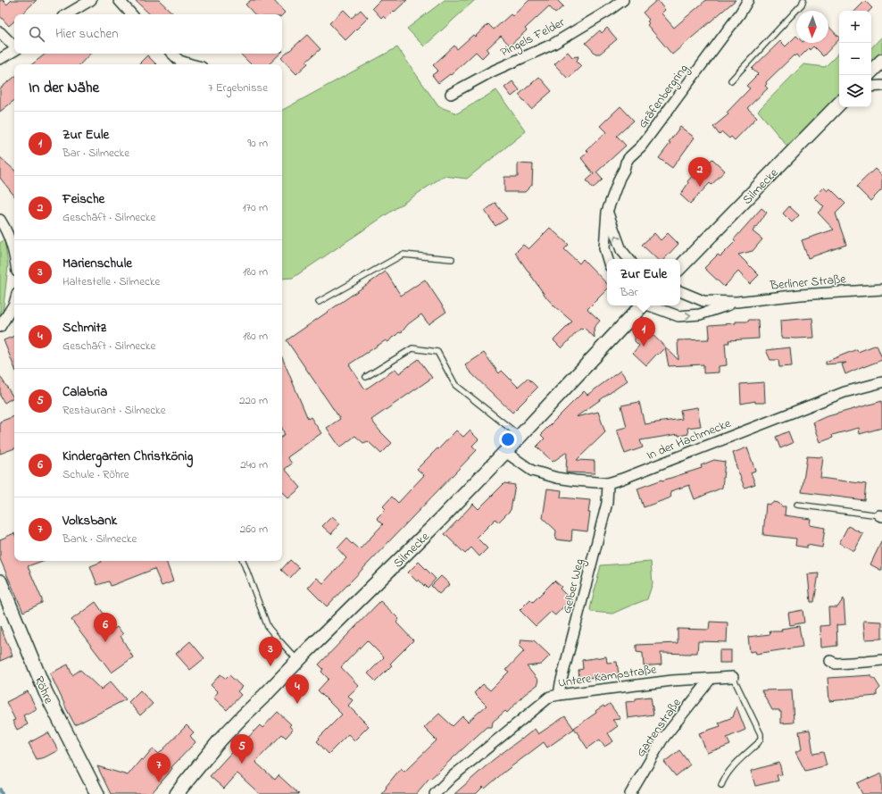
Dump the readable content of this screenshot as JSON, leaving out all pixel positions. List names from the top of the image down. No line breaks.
{"streets":{"main road":["Silmecke","Röhre"],"street":["Pingels Felder","Gräfenbergring","Berliner Straße","In der Hachmecke","Gelber Weg","Untere Kampstraße","Gartenstraße"]},"crossings":[["Silmecke","In der Hachmecke"],["In der Hachmecke","Gelber Weg"],["Gelber Weg","Untere Kampstraße"],["Untere Kampstraße","Gartenstraße"]],"north":"bottom","page":{"map_buttons":["+","−"],"search":"Hier suchen","heading":["In der Nähe","7 Ergebnisse"],"list":[{"mark":"1","name":"Zur Eule","note":"Bar · Silmecke","value":"90 m"},{"mark":"2","name":"Feische","note":"Geschäft · Silmecke","value":"170 m"},{"mark":"3","name":"Marienschule","note":"Haltestelle · Silmecke","value":"180 m"},{"mark":"4","name":"Schmitz","note":"Geschäft · Silmecke","value":"180 m"},{"mark":"5","name":"Calabria","note":"Restaurant · Silmecke","value":"220 m"},{"mark":"6","name":"Kindergarten Christkönig","note":"Schule · Röhre","value":"240 m"},{"mark":"7","name":"Volksbank","note":"Bank · Silmecke","value":"260 m"}],"pins":["2","1","6","3","4","5","7"],"popup":["Zur Eule","Bar"]}}
